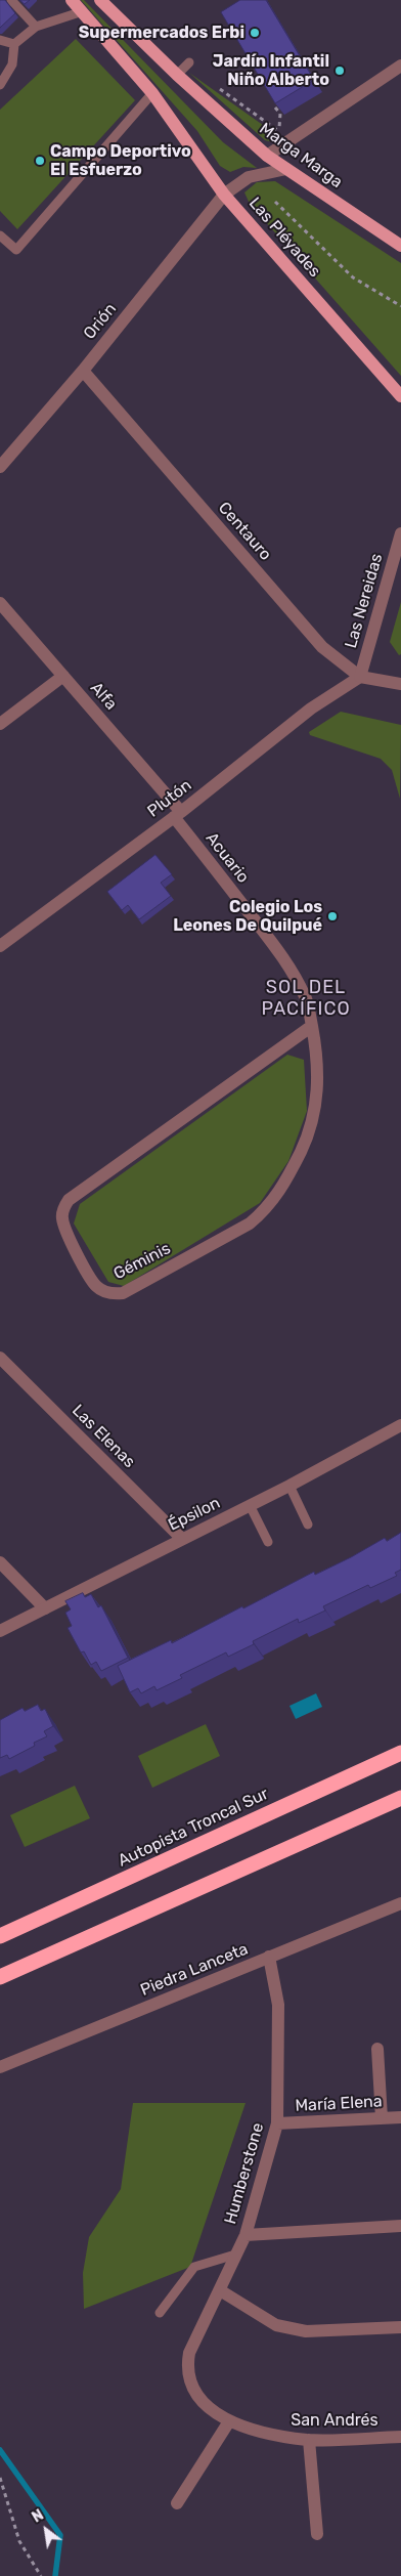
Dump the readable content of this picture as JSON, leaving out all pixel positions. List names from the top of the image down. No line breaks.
{"streets":{"highway":["Autopista Troncal Sur"],"main road":["Marga Marga","Las Pléyades"],"street":["Orión","Centauro","Las Nereidas","Alfa","Plutón","Acuario","Géminis","Las Elenas","Épsilon","Piedra Lanceta","María Elena","Humberstone","San Andrés"]},"crossings":[["Marga Marga","Orión"],["Las Pléyades","Orión"],["Orión","Centauro"],["Centauro","Las Nereidas"],["Centauro","Plutón"],["Las Nereidas","Plutón"],["Alfa","Plutón"],["Alfa","Acuario"],["Plutón","Acuario"],["Acuario","Géminis"],["Las Elenas","Épsilon"],["Piedra Lanceta","Humberstone"],["María Elena","Humberstone"],["Humberstone","San Andrés"]],"districts":["SOL DEL PACÍFICO"],"places":["Supermercados Erbi","Jardín Infantil Niño Alberto","Campo Deportivo El Esfuerzo","Colegio Los Leones De Quilpué"],"north":"top left"}
